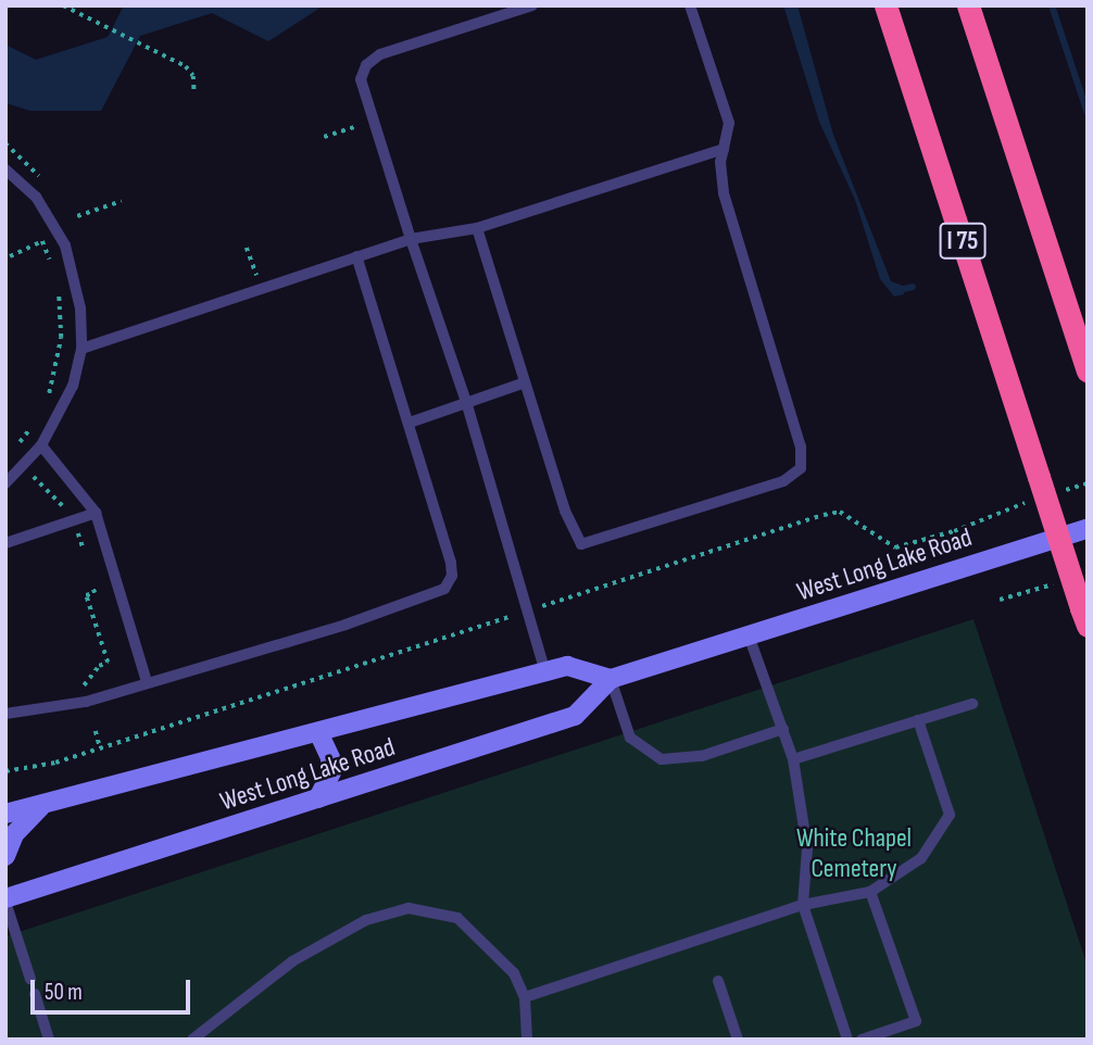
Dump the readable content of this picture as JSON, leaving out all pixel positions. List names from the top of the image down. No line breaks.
{"streets":{"highway":["I 75"],"main road":["West Long Lake Road"]},"parks":["White Chapel Cemetery"],"scale_bar":"50 m"}
